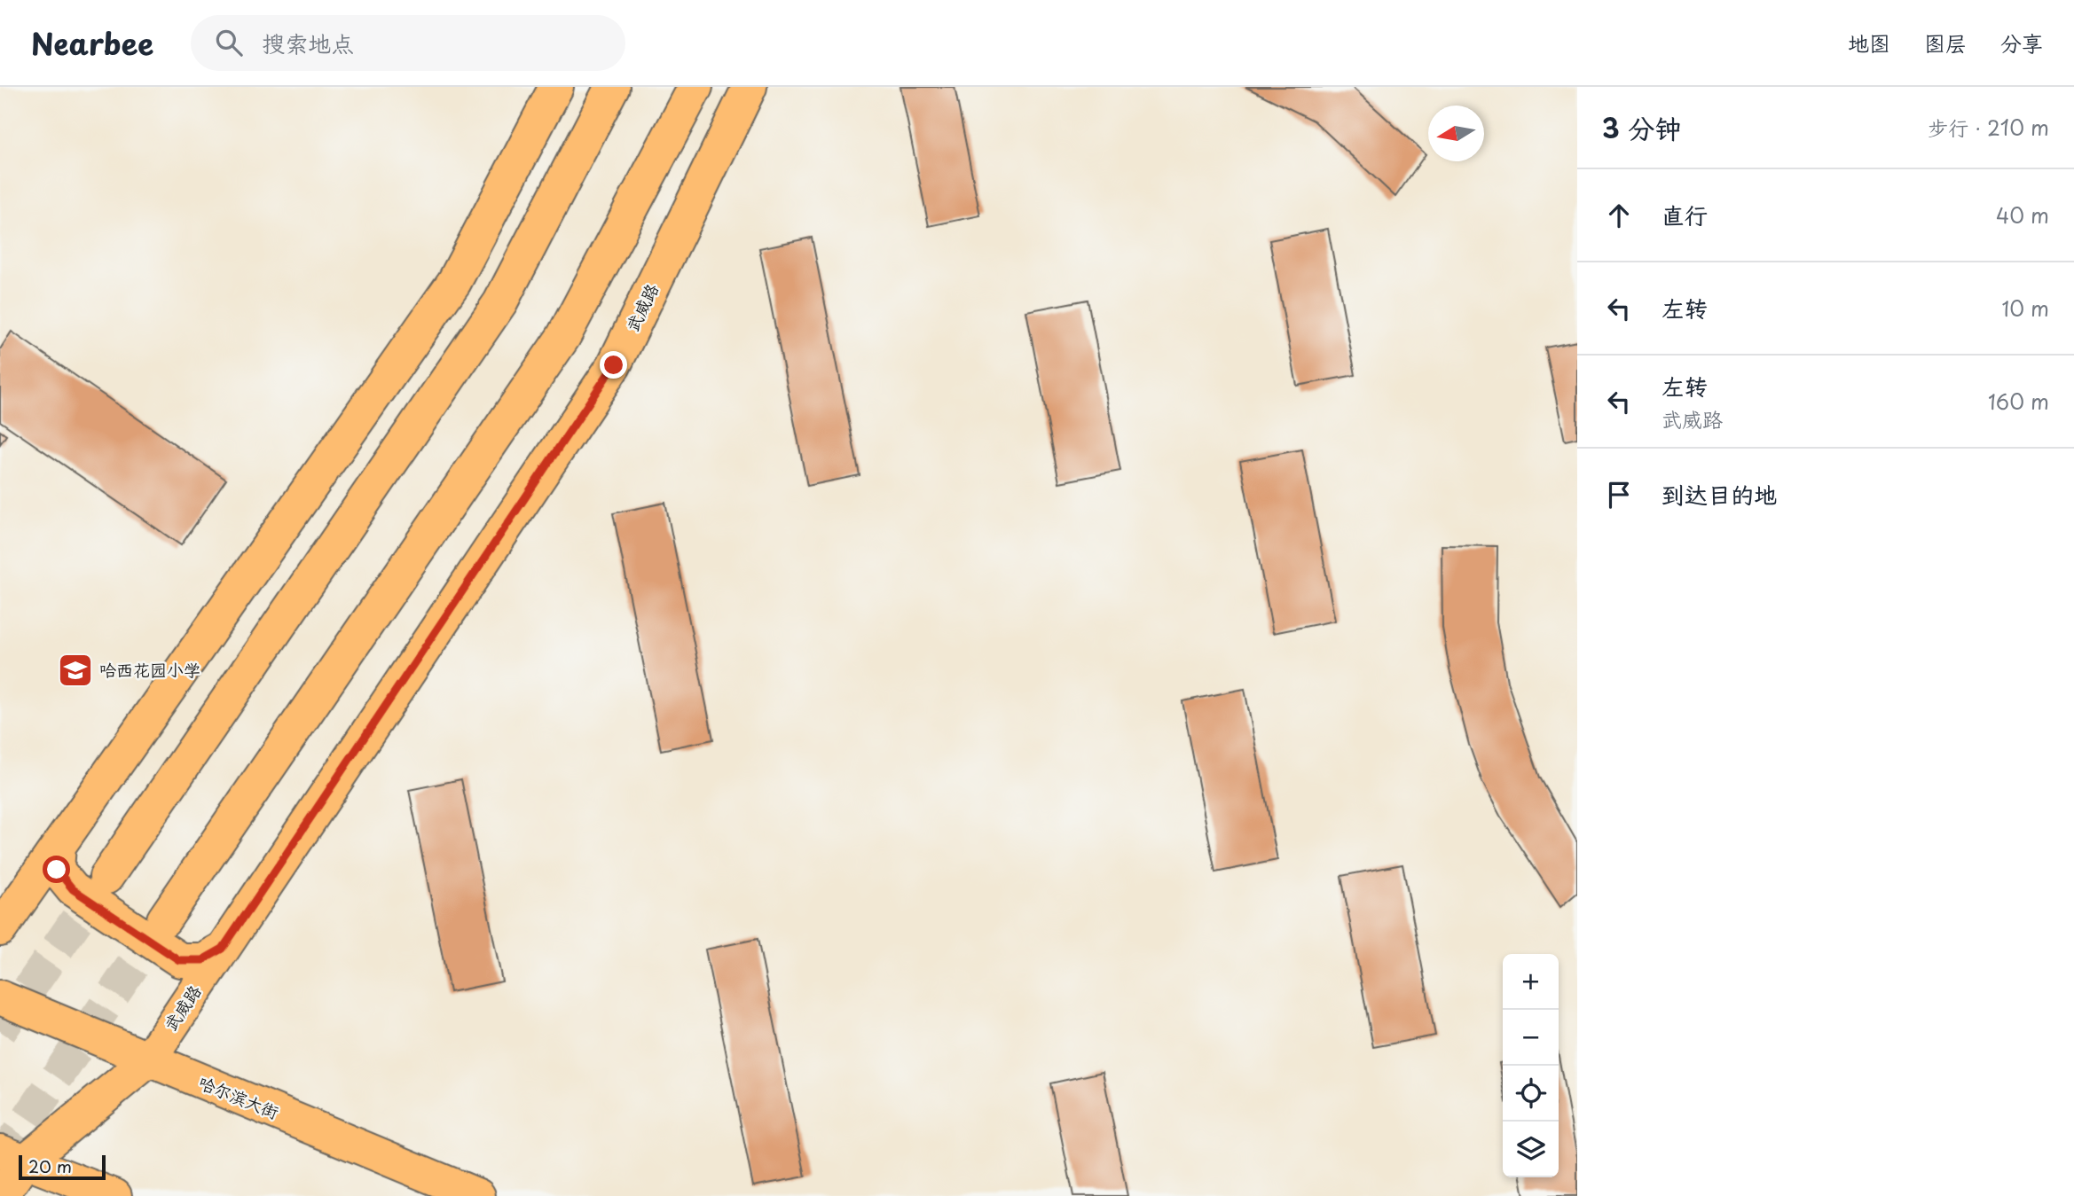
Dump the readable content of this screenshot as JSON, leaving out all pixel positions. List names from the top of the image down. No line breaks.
{"streets":{"main road":["武威路","哈尔滨大街"]},"crossings":[["武威路","哈尔滨大街"]],"places":{"school or university":["哈西花园小学"]},"scale_bar":"20 m","north":"left","page":{"header":"Nearbee","search":"搜索地点","nav":["地图","图层","分享"],"heading":["3 分钟","步行 · 210 m"],"list":[["直行","40 m"],["左转","10 m"],["左转","武威路","160 m"],"到达目的地"],"map_buttons":["+","−"],"scale":"20 m"}}
